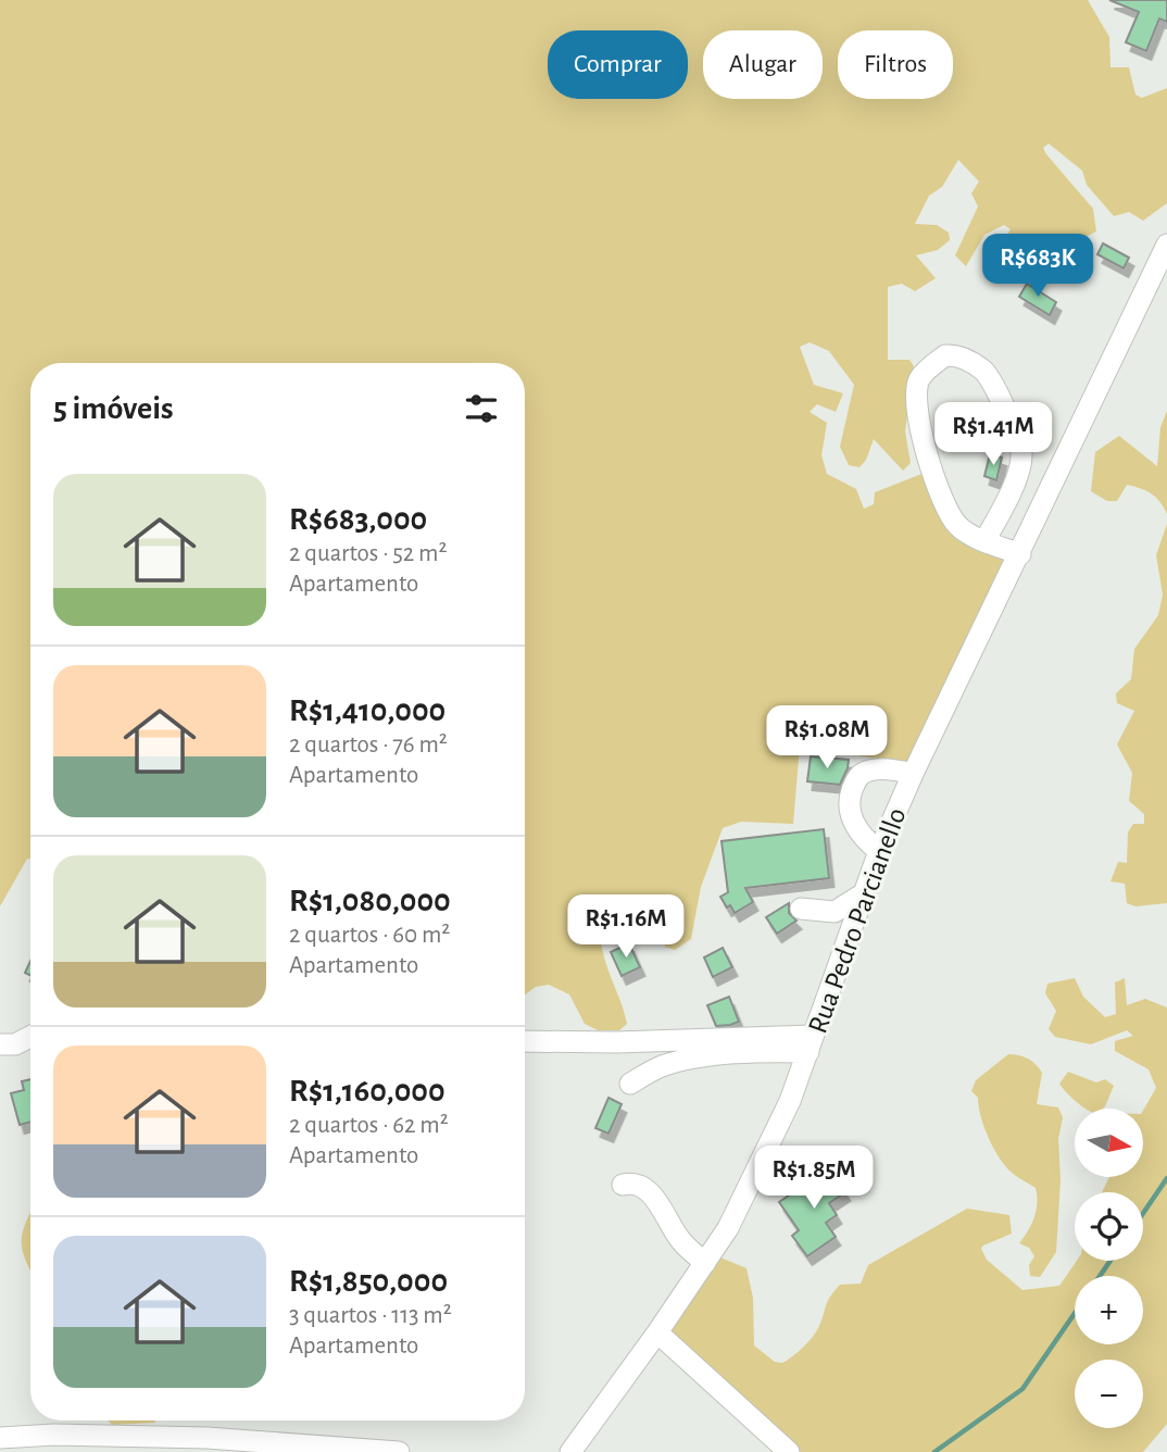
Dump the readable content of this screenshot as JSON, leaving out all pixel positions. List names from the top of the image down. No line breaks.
{"streets":{"street":["Rua Pedro Parcianello"]},"north":"right","page":{"chip":["Comprar","Alugar","Filtros"],"price":["R$683K","R$1.41M","R$1.08M","R$1.16M","R$1.85M"],"heading":"5 imóveis","list":[{"name":"R$683,000","note":"2 quartos · 52 m² · Apartamento"},{"name":"R$1,410,000","note":"2 quartos · 76 m² · Apartamento"},{"name":"R$1,080,000","note":"2 quartos · 60 m² · Apartamento"},{"name":"R$1,160,000","note":"2 quartos · 62 m² · Apartamento"},{"name":"R$1,850,000","note":"3 quartos · 113 m² · Apartamento"}],"map_buttons":["+","−"]}}
